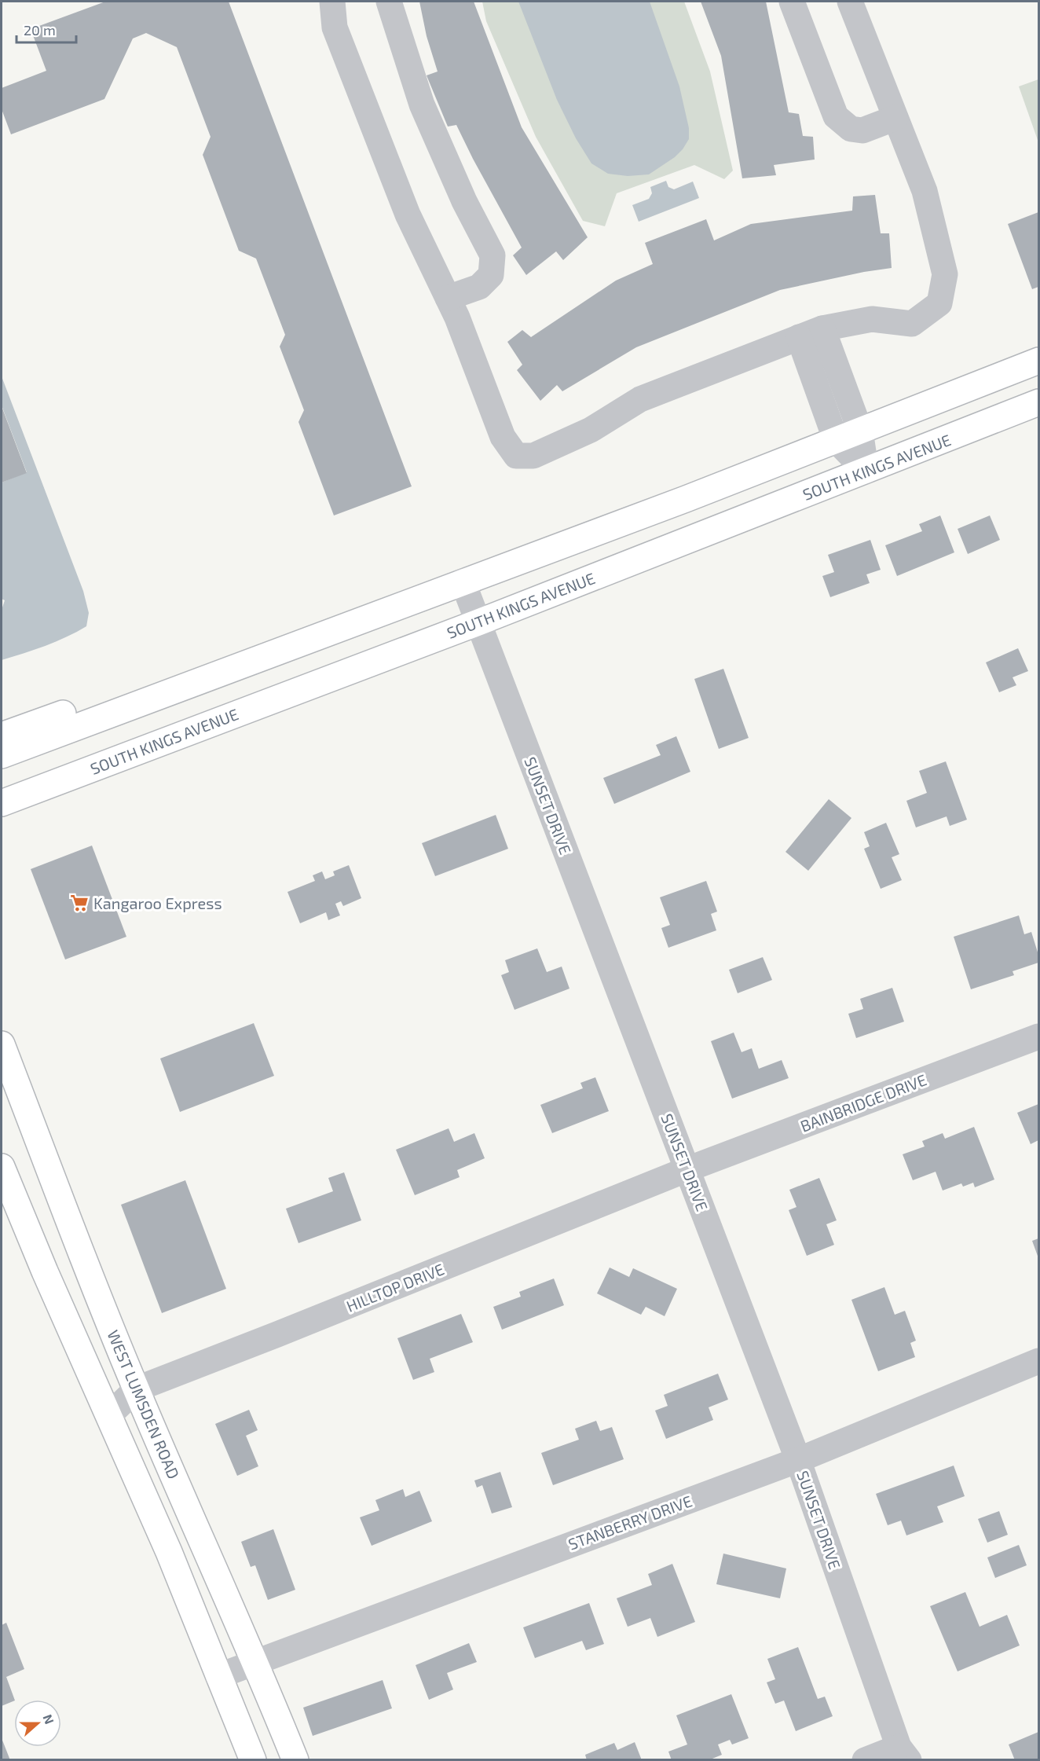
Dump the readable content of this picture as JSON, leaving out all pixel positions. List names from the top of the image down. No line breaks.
{"streets":{"main road":["SOUTH KINGS AVENUE","WEST LUMSDEN ROAD"],"street":["SUNSET DRIVE","BAINBRIDGE DRIVE","HILLTOP DRIVE","STANBERRY DRIVE"]},"crossings":[["SOUTH KINGS AVENUE","SUNSET DRIVE"],["SUNSET DRIVE","BAINBRIDGE DRIVE"],["SUNSET DRIVE","HILLTOP DRIVE"],["SUNSET DRIVE","STANBERRY DRIVE"],["BAINBRIDGE DRIVE","HILLTOP DRIVE"],["HILLTOP DRIVE","WEST LUMSDEN ROAD"],["WEST LUMSDEN ROAD","STANBERRY DRIVE"]],"places":{"supermarket":["Kangaroo Express"]},"scale_bar":"20 m","north":"right"}
